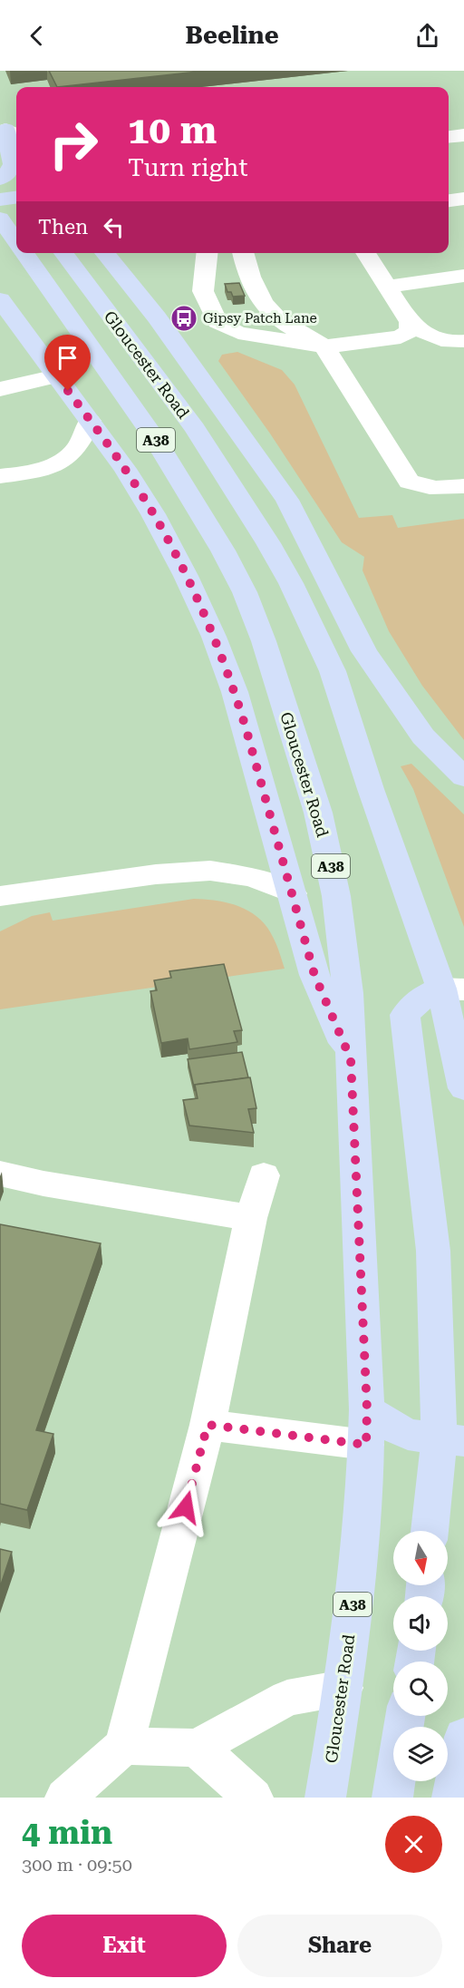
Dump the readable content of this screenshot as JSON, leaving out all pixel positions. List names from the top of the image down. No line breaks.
{"streets":{"main road":["Gloucester Road","A38"]},"places":{"bus stop":["Gipsy Patch Lane"]},"north":"bottom","page":{"header":"Beeline","turn":["10 m","Turn right"],"then":"Then","heading":["4 min","300 m · 09:50"],"buttons":["Exit","Share"]}}
